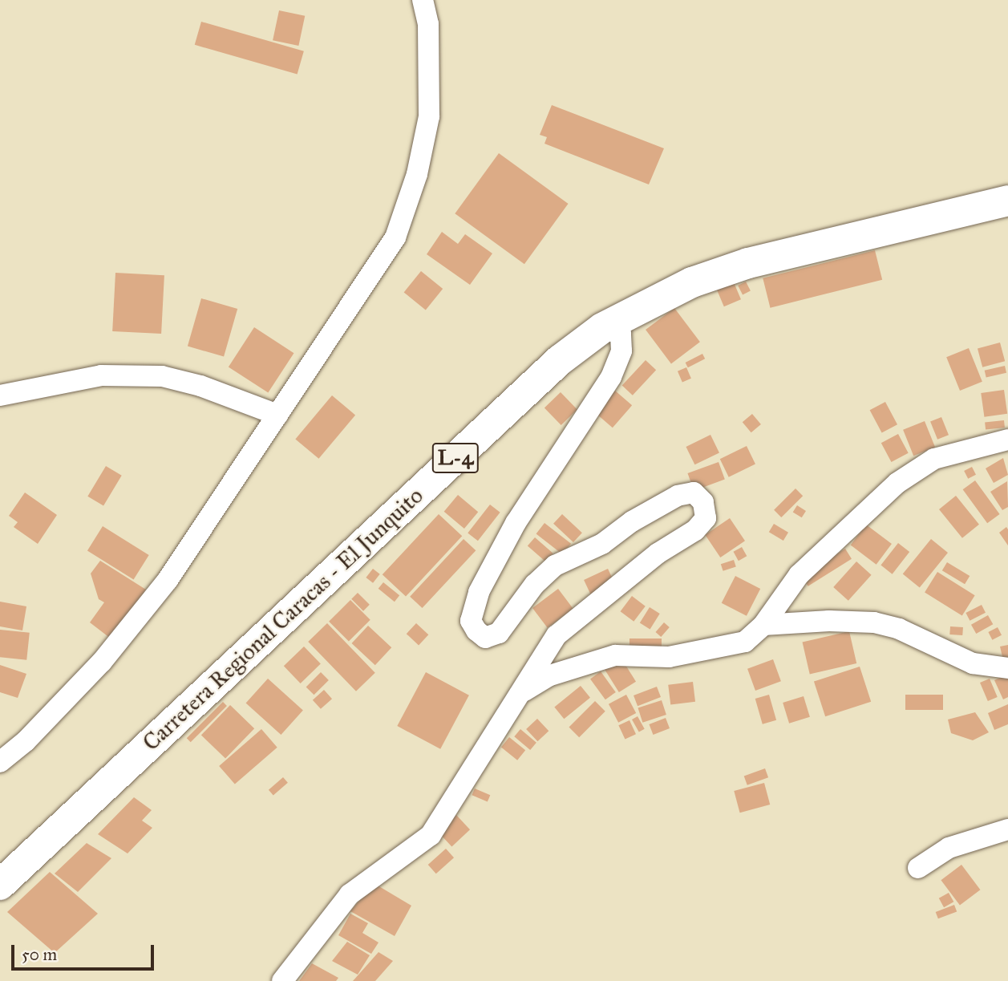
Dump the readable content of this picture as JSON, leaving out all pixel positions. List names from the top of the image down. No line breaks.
{"streets":{"main road":["L-4","Carretera Regional Caracas - El Junquito"]},"scale_bar":"50 m"}
